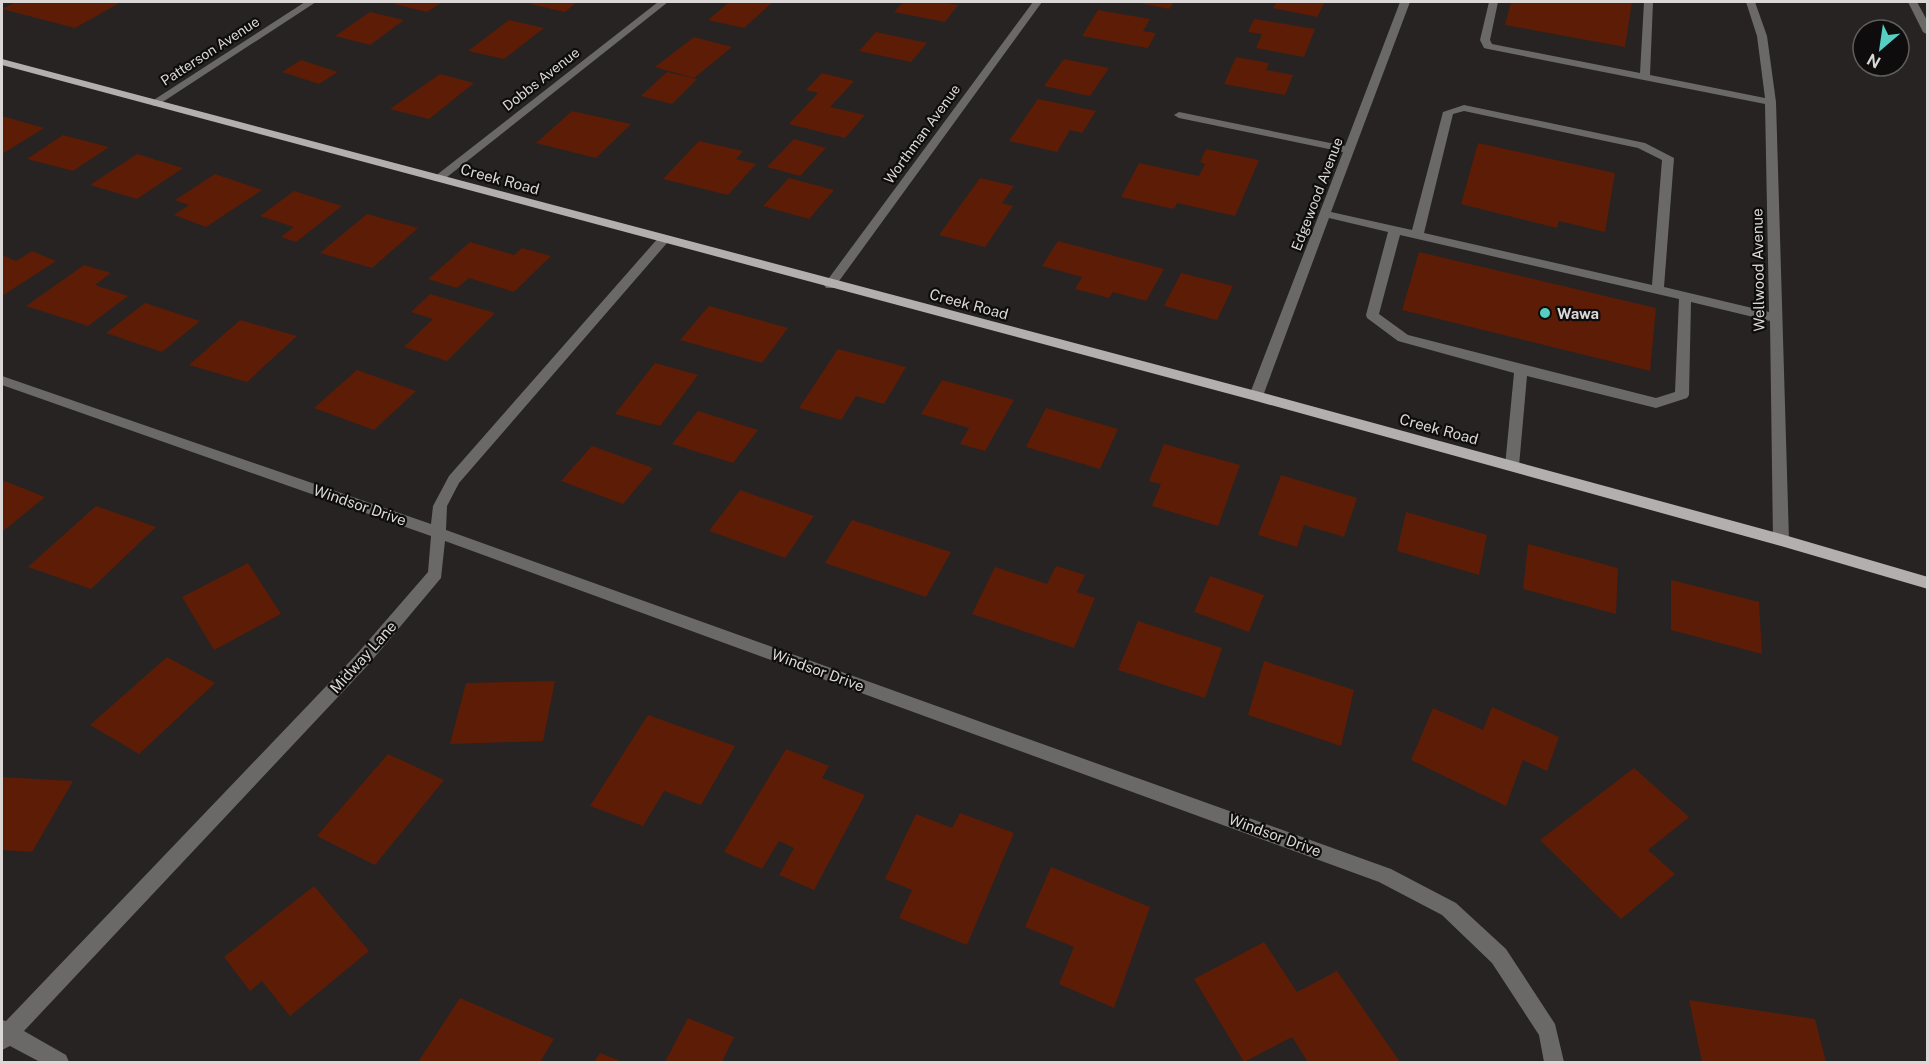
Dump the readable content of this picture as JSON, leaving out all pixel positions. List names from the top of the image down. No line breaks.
{"streets":{"main road":["Creek Road"],"street":["Patterson Avenue","Dobbs Avenue","Worthman Avenue","Edgewood Avenue","Wellwood Avenue","Windsor Drive","Midway Lane"]},"crossings":[["Patterson Avenue","Creek Road"],["Dobbs Avenue","Creek Road"],["Worthman Avenue","Creek Road"],["Creek Road","Edgewood Avenue"],["Creek Road","Wellwood Avenue"],["Creek Road","Midway Lane"],["Windsor Drive","Midway Lane"]],"places":["Wawa"],"north":"bottom left"}
